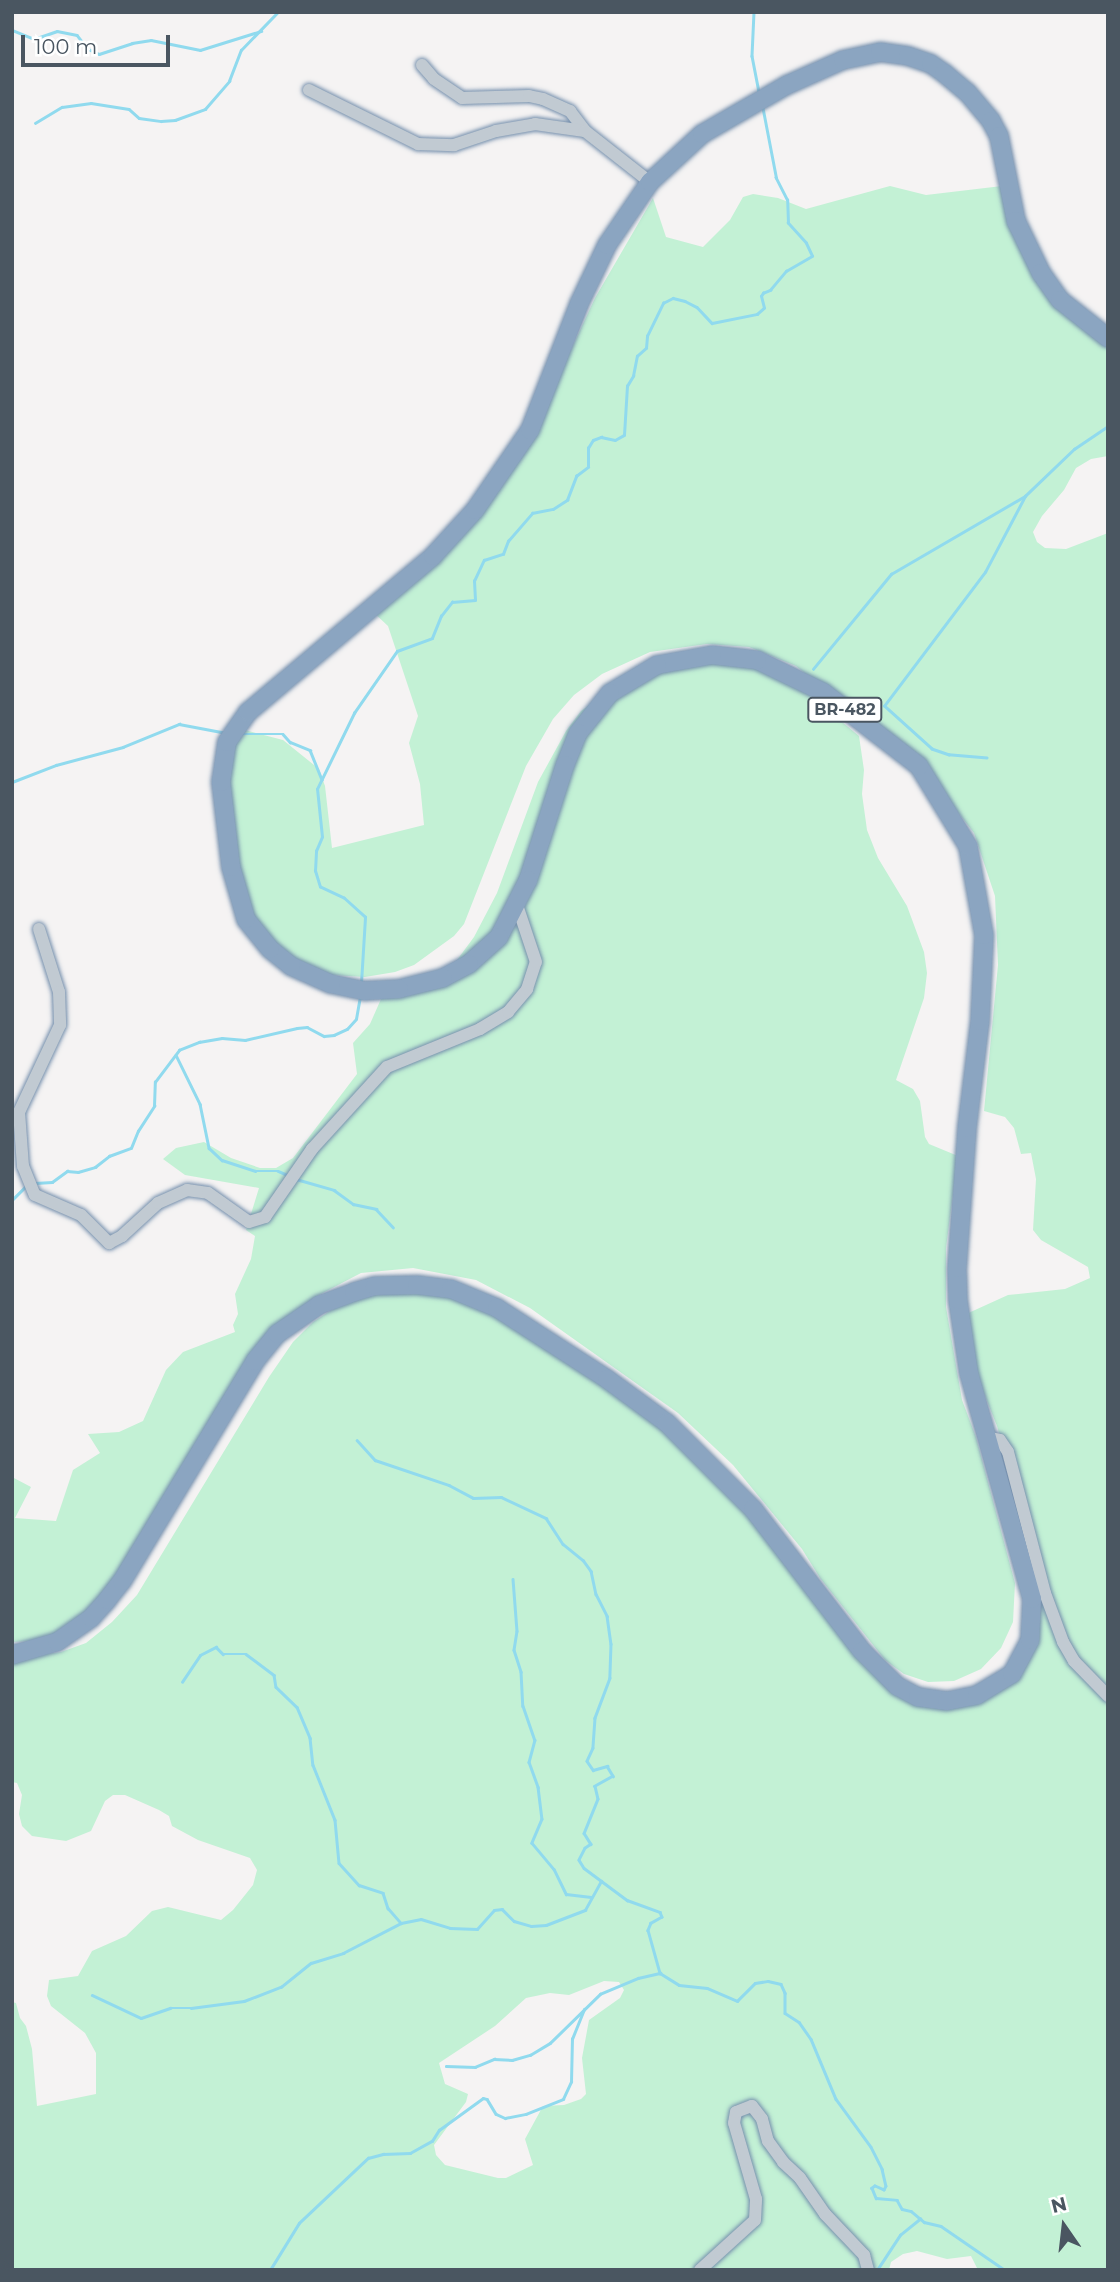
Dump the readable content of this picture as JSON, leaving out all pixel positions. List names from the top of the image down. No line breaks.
{"streets":{"highway":["BR-482"]},"scale_bar":"100 m","north":"top"}
